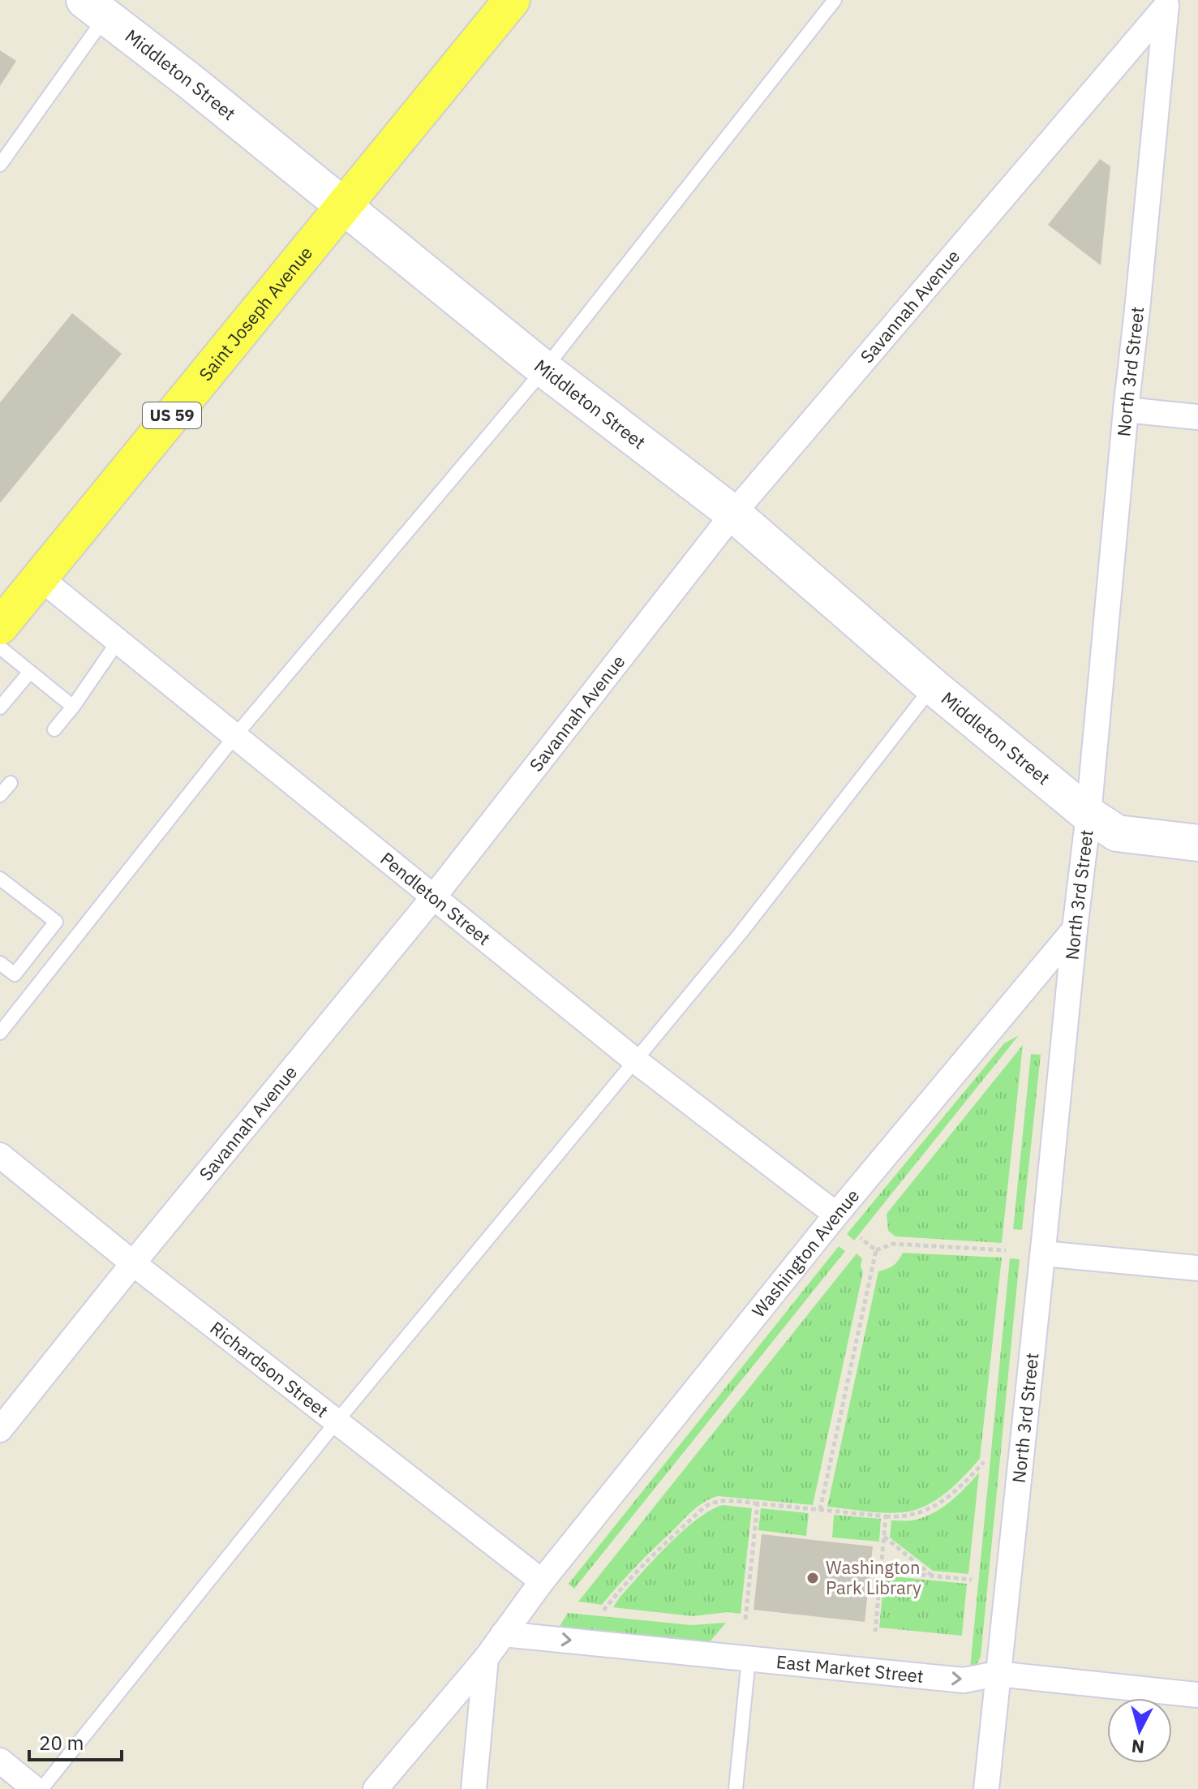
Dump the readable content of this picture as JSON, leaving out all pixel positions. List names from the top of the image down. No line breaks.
{"streets":{"main road":["Saint Joseph Avenue","US 59"],"street":["Middleton Street","Savannah Avenue","North 3rd Street","Pendleton Street","Washington Avenue","Richardson Street","East Market Street"]},"crossings":[["Middleton Street","Savannah Avenue"],["Middleton Street","Saint Joseph Avenue"],["Middleton Street","North 3rd Street"],["Savannah Avenue","North 3rd Street"],["Savannah Avenue","Pendleton Street"],["Savannah Avenue","Richardson Street"],["Saint Joseph Avenue","Pendleton Street"],["North 3rd Street","Washington Avenue"],["North 3rd Street","East Market Street"],["Pendleton Street","Washington Avenue"],["Washington Avenue","Richardson Street"],["Washington Avenue","East Market Street"]],"one_way":["East Market Street"],"places":["Washington Park Library"],"scale_bar":"20 m","north":"bottom"}
